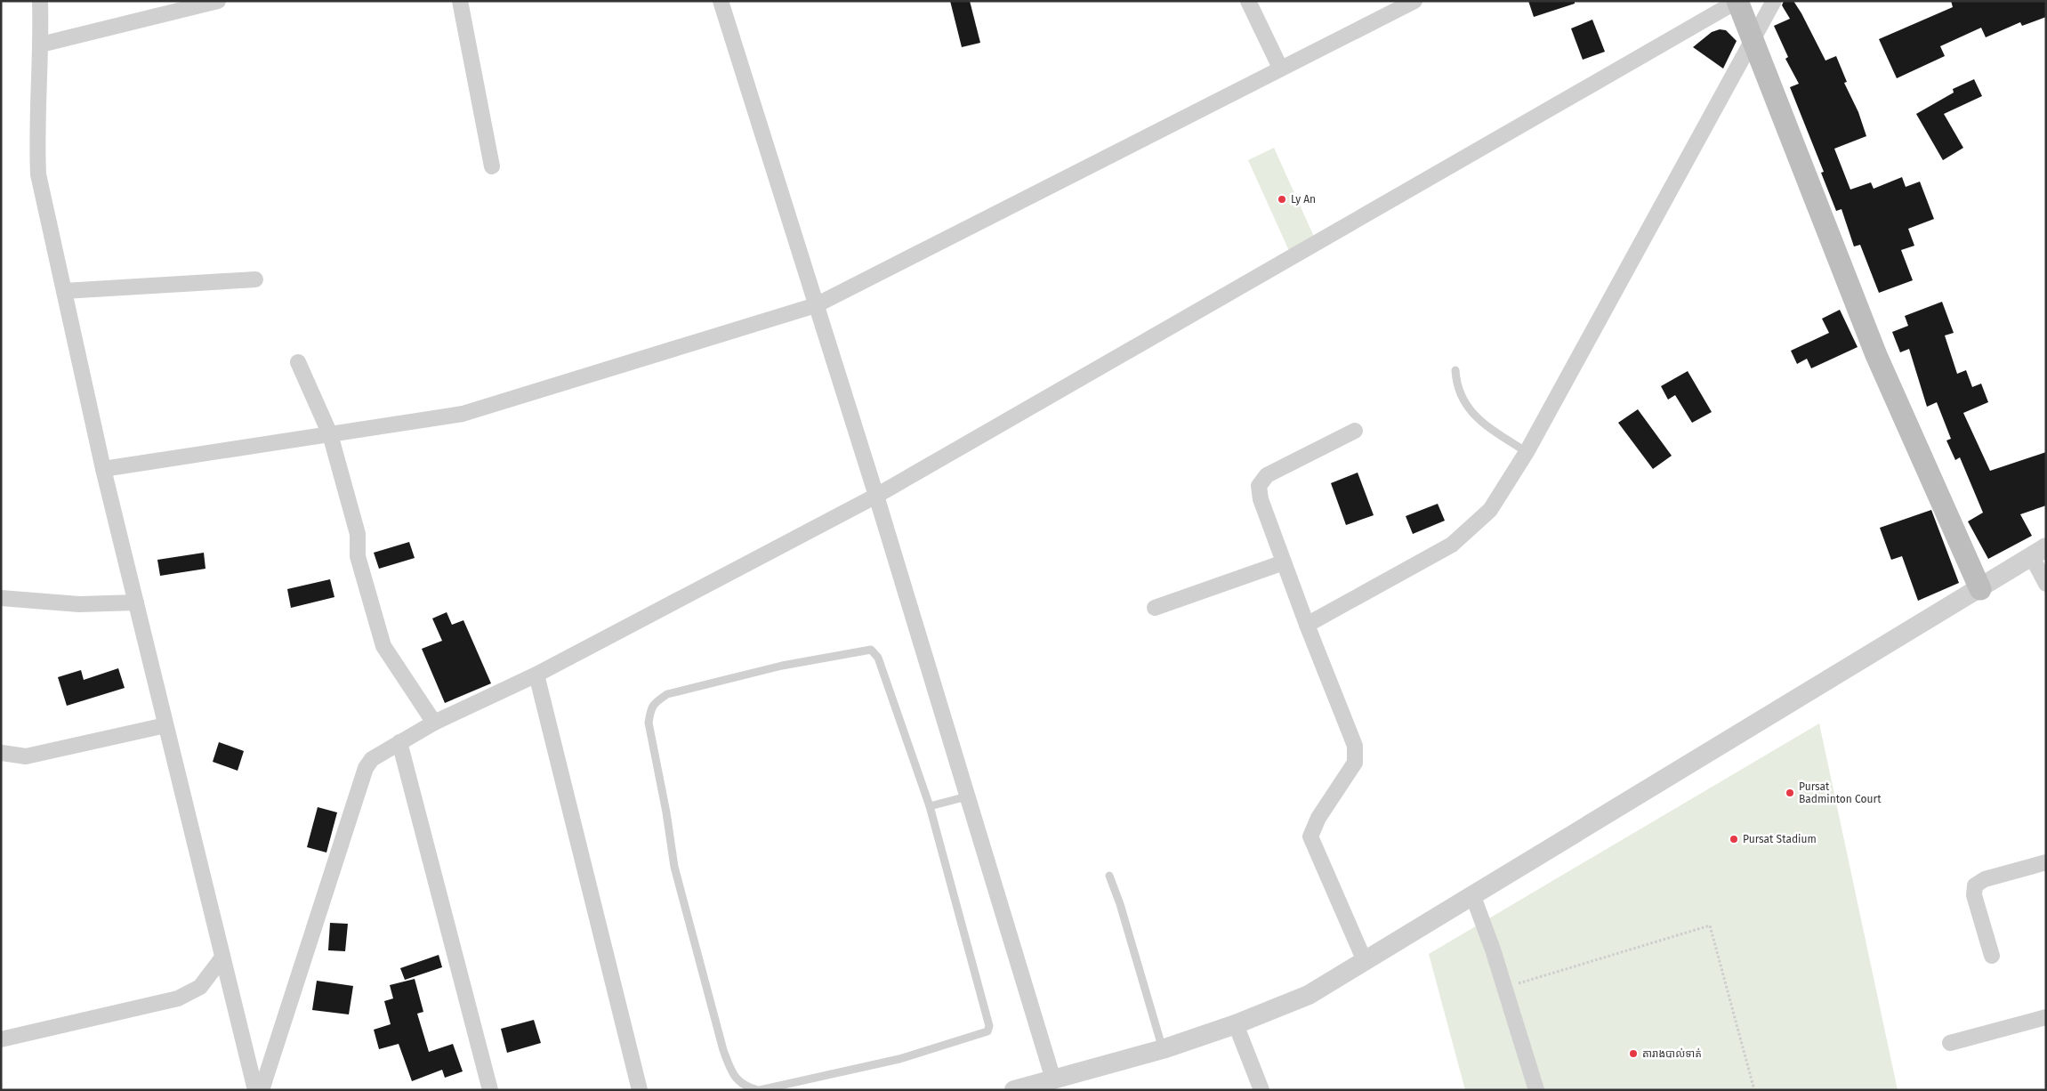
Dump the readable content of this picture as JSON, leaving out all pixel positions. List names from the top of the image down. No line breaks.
{"places":["Ly An","Pursat Badminton Court","Pursat Stadium","តារាងបាល់ទាត់"]}
